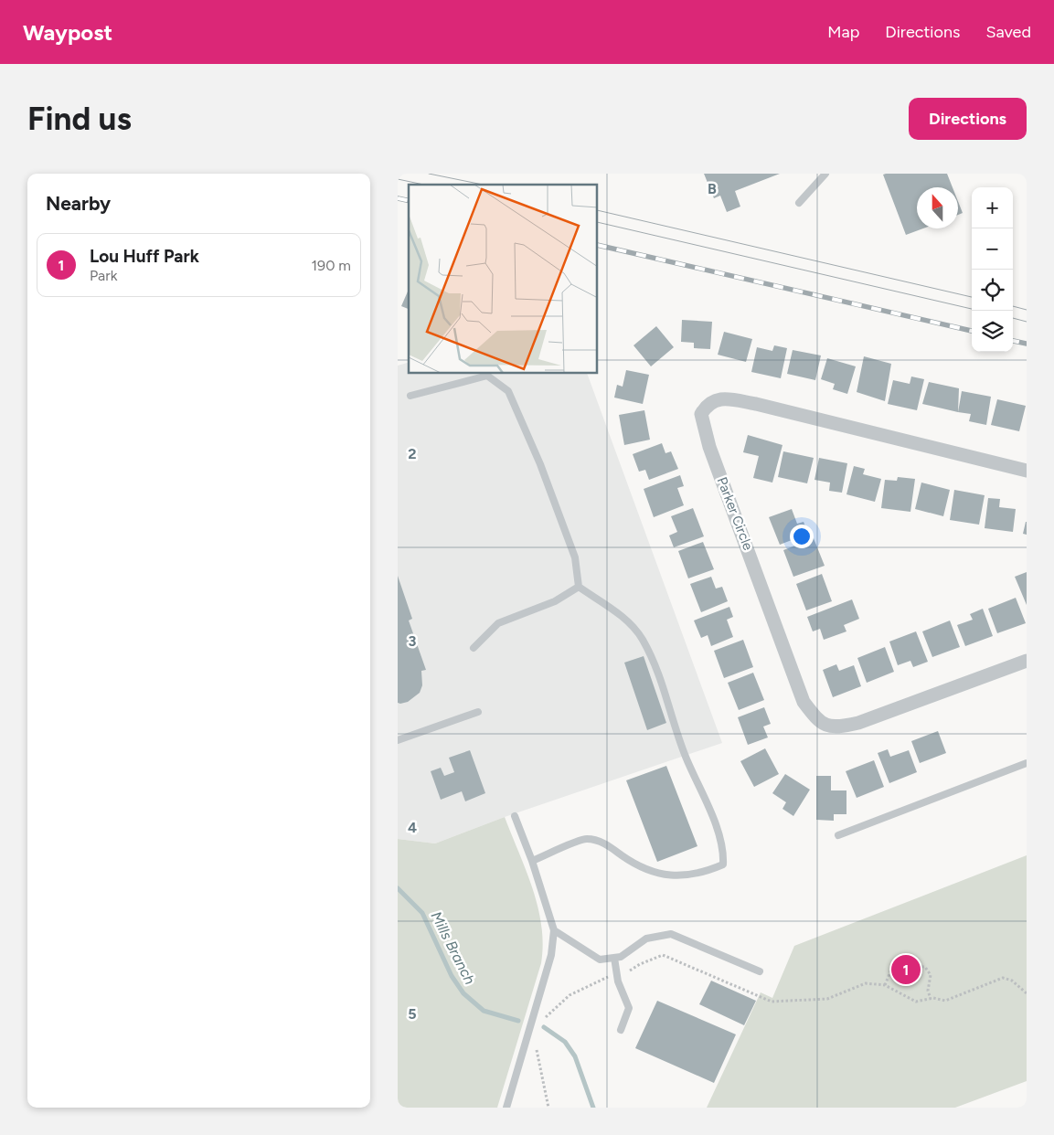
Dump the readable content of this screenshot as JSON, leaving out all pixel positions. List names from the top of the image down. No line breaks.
{"streets":{"street":["Parker Circle"]},"water":["Mills Branch"],"north":"top","page":{"header":"Waypost","nav":["Map","Directions","Saved"],"buttons":"Directions","title":"Find us","heading":"Nearby","map_buttons":["+","−"],"list":[{"mark":"1","name":"Lou Huff Park","note":"Park","value":"190 m"}],"pins":"1"},"grid":{"columns":["B"],"rows":["2","3","4","5"]}}
